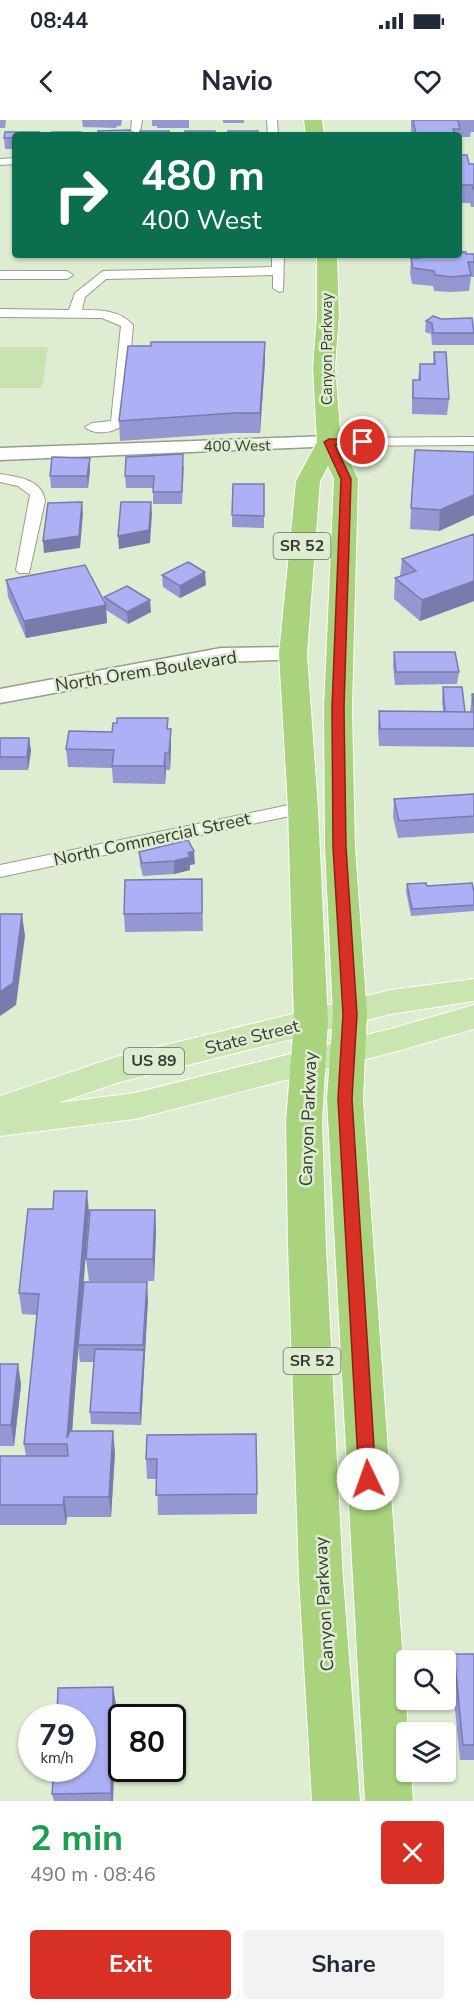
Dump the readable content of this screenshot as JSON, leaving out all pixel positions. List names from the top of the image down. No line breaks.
{"streets":{"highway":["Canyon Parkway","SR 52"],"main road":["400 West","North Orem Boulevard","State Street","US 89"],"street":["North Commercial Street"]},"crossings":[["Canyon Parkway","400 West"],["Canyon Parkway","North Orem Boulevard"],["Canyon Parkway","North Commercial Street"],["Canyon Parkway","State Street"]],"page":{"status":"08:44","header":"Navio","turn":["480 m","400 West"],"speed":"79 km/h","limit":"80","heading":["2 min","490 m · 08:46"],"buttons":["Exit","Share"]}}
